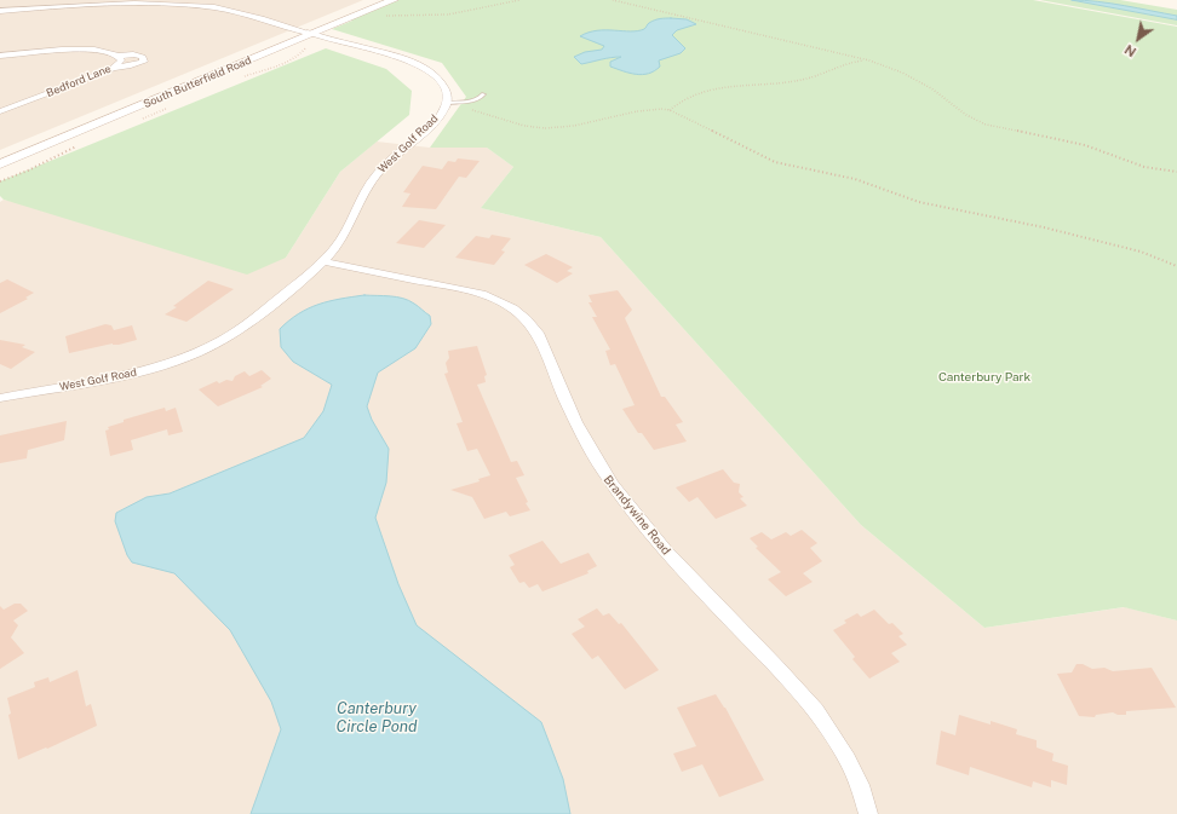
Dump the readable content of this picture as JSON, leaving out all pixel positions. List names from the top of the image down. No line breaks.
{"streets":{"main road":["South Butterfield Road"],"street":["Bedford Lane","West Golf Road","Brandywine Road"]},"crossings":[["South Butterfield Road","West Golf Road"],["West Golf Road","Brandywine Road"]],"water":["Canterbury Circle Pond"],"parks":["Canterbury Park"],"north":"bottom left"}
